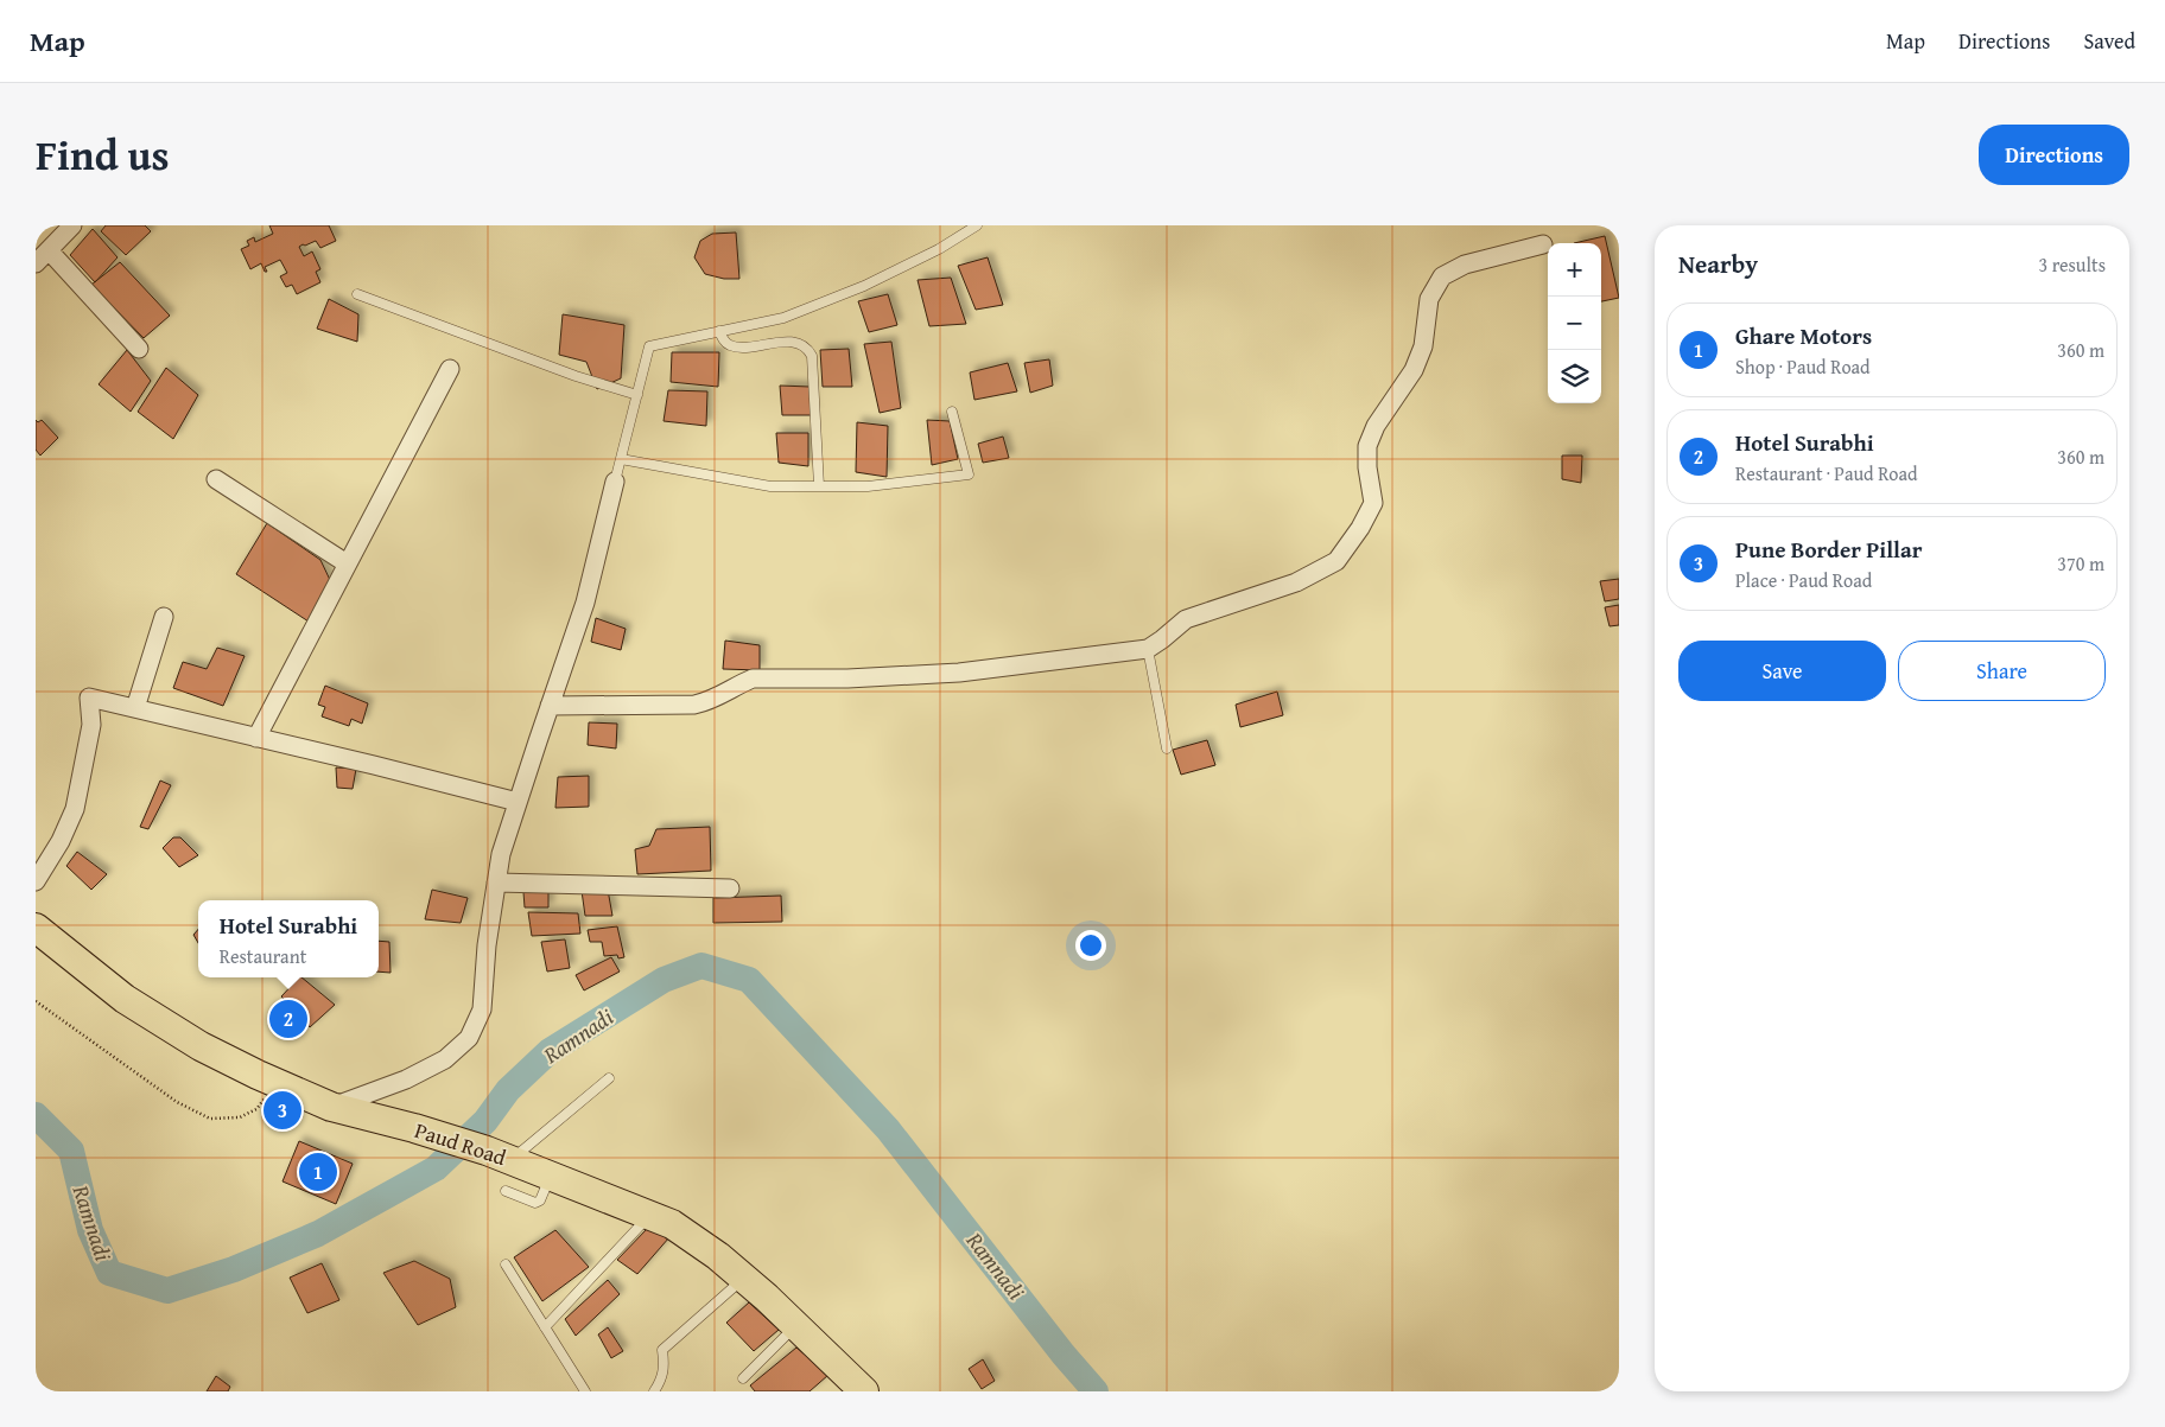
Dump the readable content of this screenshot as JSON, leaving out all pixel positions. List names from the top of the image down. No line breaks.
{"streets":{"main road":["Paud Road"]},"water":["Ramnadi"],"page":{"header":"Map","nav":["Map","Directions","Saved"],"title":"Find us","buttons":["Directions",["Save","Share"]],"heading":["Nearby","3 results"],"map_buttons":["+","−"],"list":[{"mark":"1","name":"Ghare Motors","note":"Shop · Paud Road","value":"360 m"},{"mark":"2","name":"Hotel Surabhi","note":"Restaurant · Paud Road","value":"360 m"},{"mark":"3","name":"Pune Border Pillar","note":"Place · Paud Road","value":"370 m"}],"popup":["Hotel Surabhi","Restaurant"],"pins":["2","3","1"]}}
